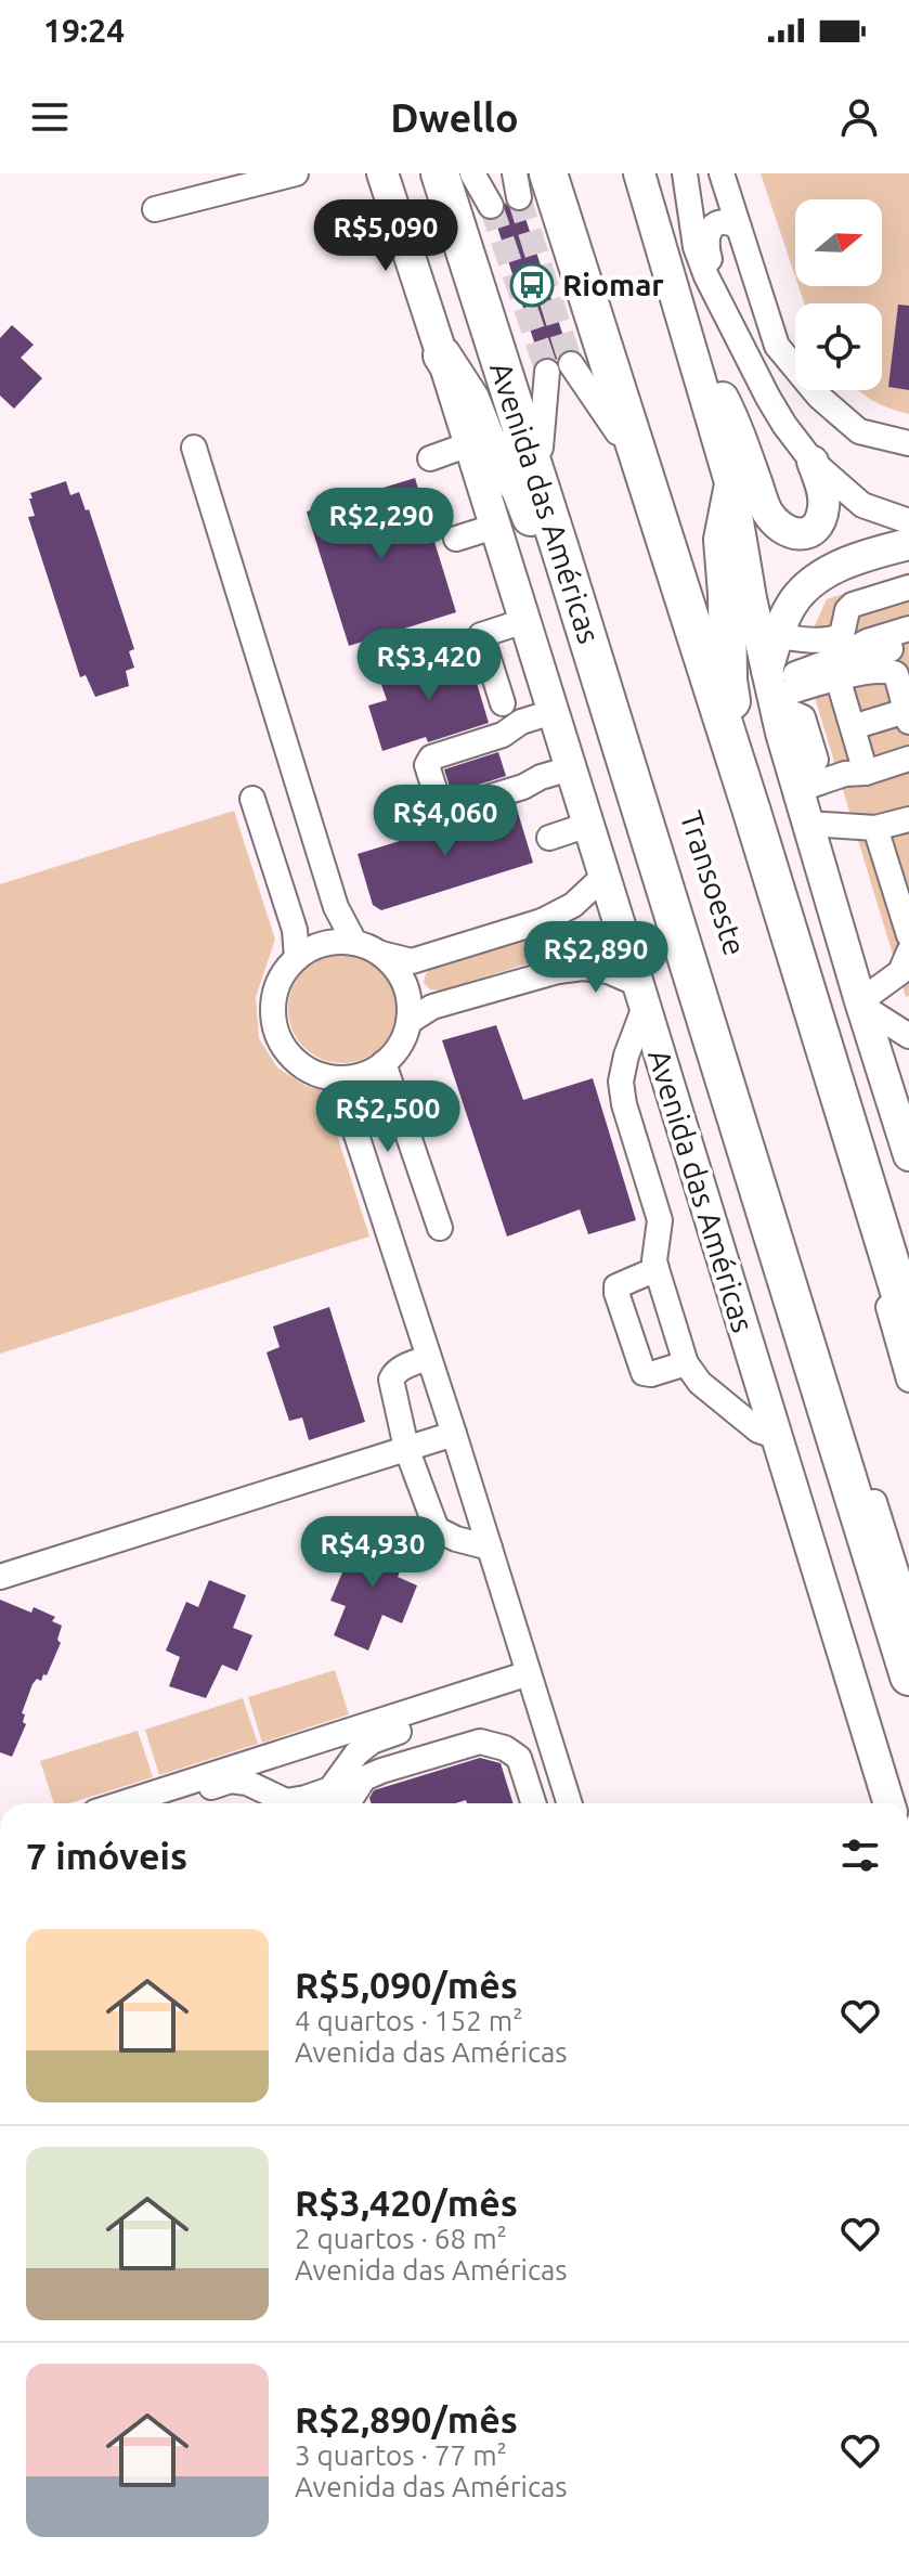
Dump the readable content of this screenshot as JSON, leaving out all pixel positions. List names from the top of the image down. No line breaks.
{"streets":{"highway":["Avenida das Américas"],"street":["Transoeste"]},"places":{"bus stop":["Riomar"]},"north":"right","page":{"status":"19:24","header":"Dwello","price":["R$5,090","R$2,290","R$3,420","R$4,060","R$2,890","R$2,500","R$4,930"],"heading":"7 imóveis","list":[{"name":"R$5,090/mês","note":"4 quartos · 152 m² · Avenida das Américas"},{"name":"R$3,420/mês","note":"2 quartos · 68 m² · Avenida das Américas"},{"name":"R$2,890/mês","note":"3 quartos · 77 m² · Avenida das Américas"}]}}
